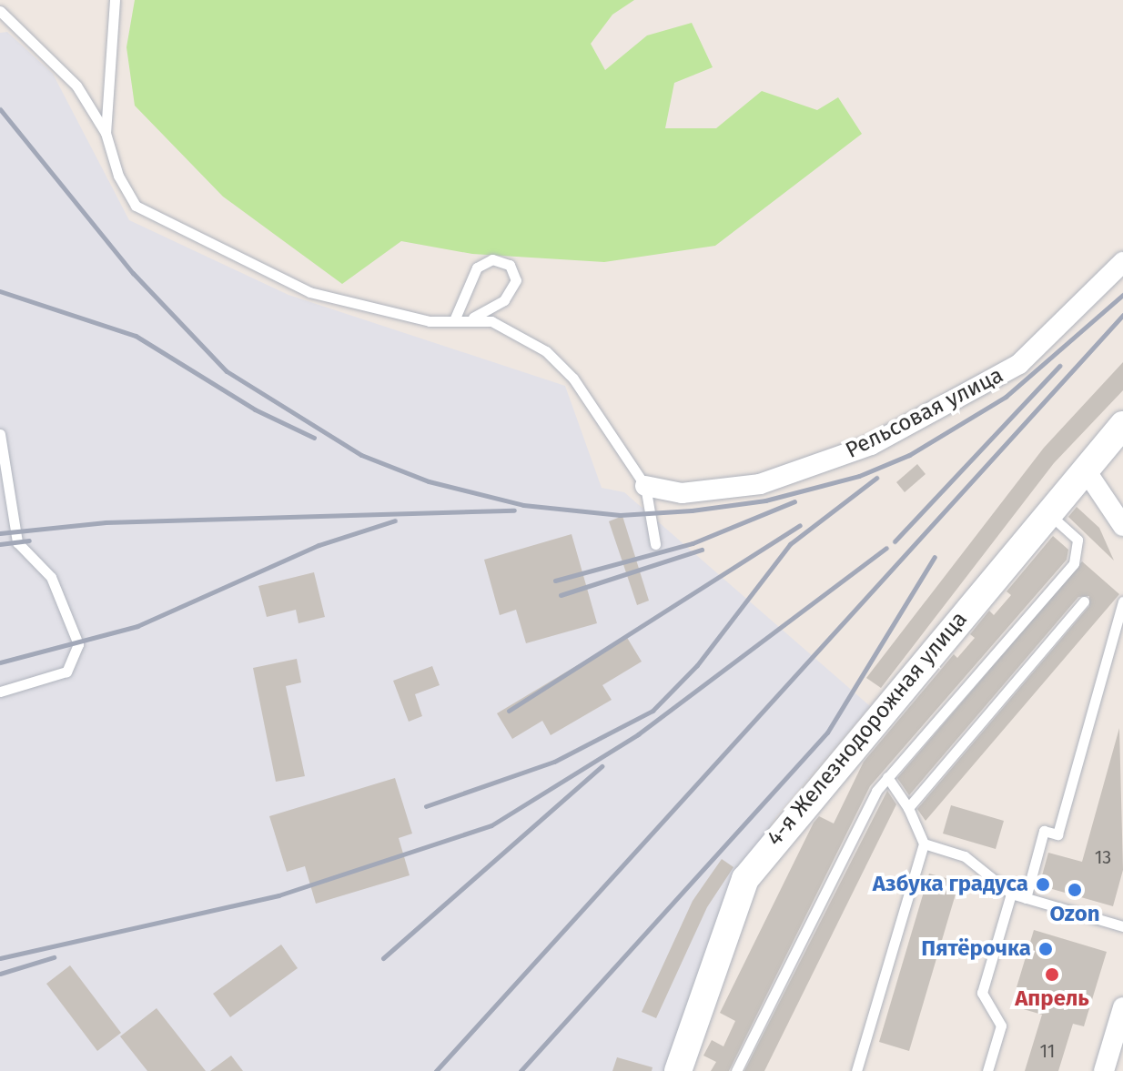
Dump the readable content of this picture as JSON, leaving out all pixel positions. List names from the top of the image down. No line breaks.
{"streets":{"main road":["4-я Железнодорожная улица"],"street":["Рельсовая улица"]},"places":["Азбука градуса","Ozon","Пятёрочка","Апрель"],"house_numbers":["13","11"]}
